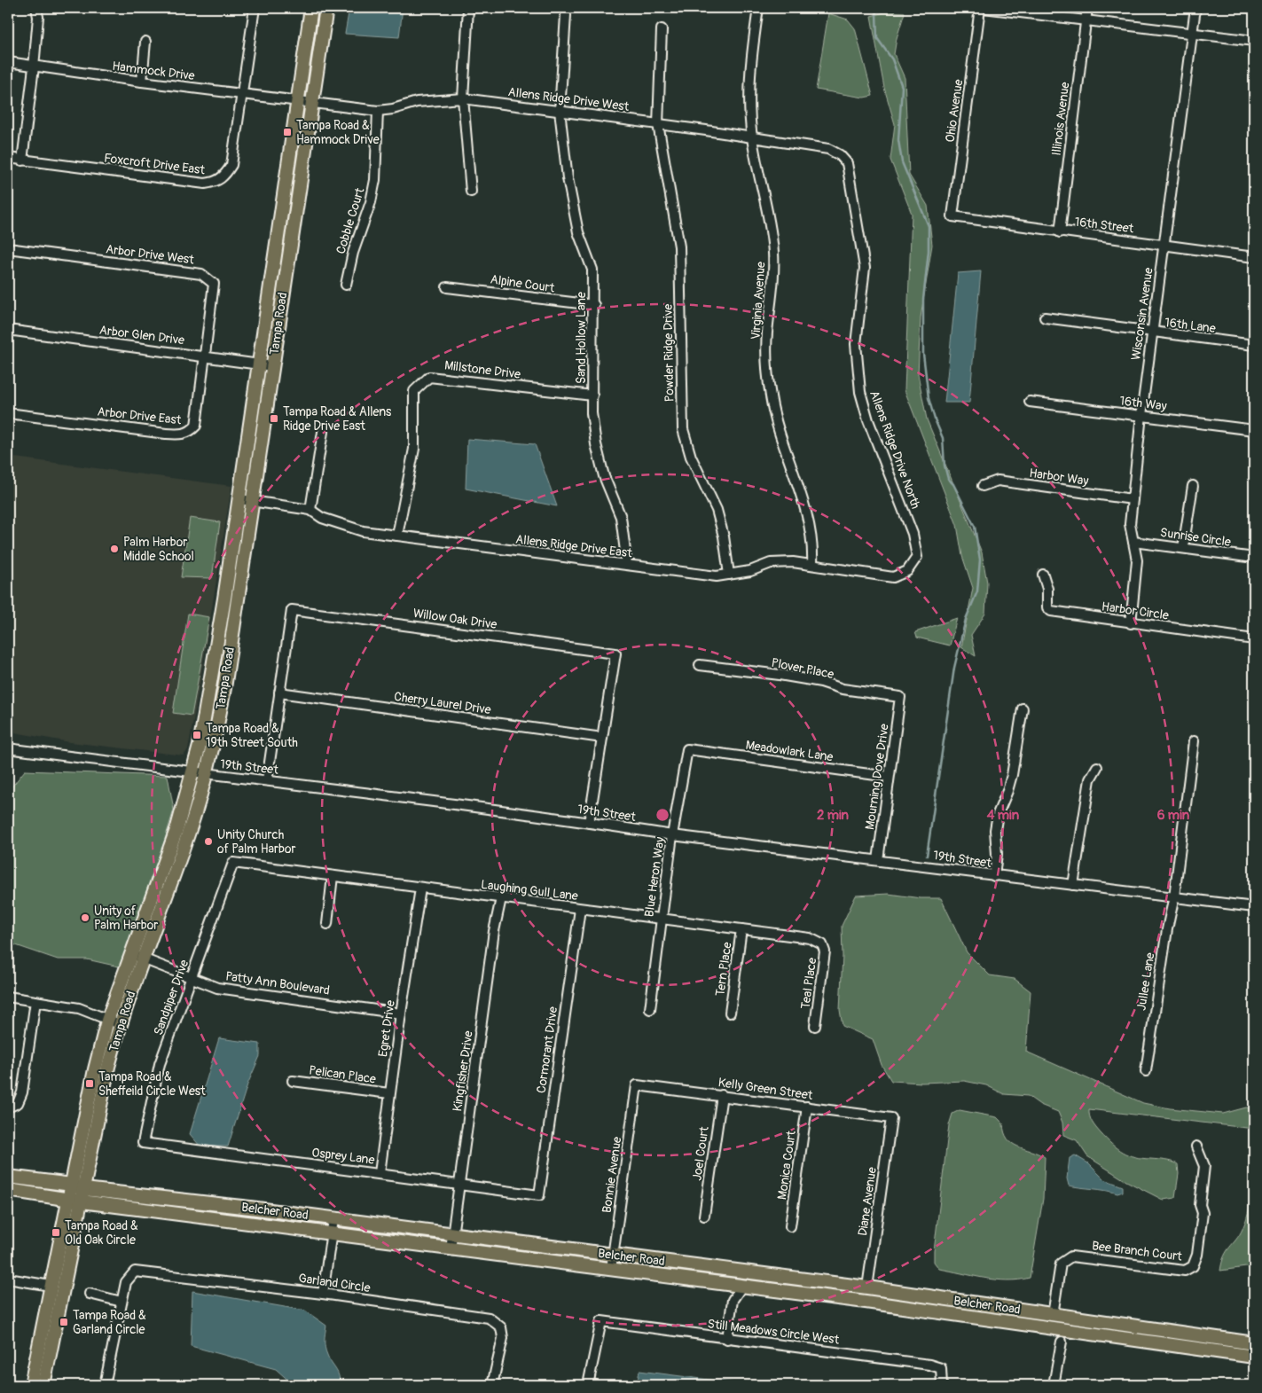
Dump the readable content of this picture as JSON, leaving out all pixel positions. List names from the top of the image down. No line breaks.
{"streets":{"main road":["Tampa Road","Belcher Road"],"street":["Hammock Drive","Allens Ridge Drive West","Ohio Avenue","Illinois Avenue","Foxcroft Drive East","Cobble Court","16th Street","Arbor Drive West","Alpine Court","Virginia Avenue","Wisconsin Avenue","16th Lane","Arbor Glen Drive","Sand Hollow Lane","Powder Ridge Drive","Millstone Drive","16th Way","Arbor Drive East","Allens Ridge Drive North","Harbor Way","Sunrise Circle","Allens Ridge Drive East","Harbor Circle","Willow Oak Drive","Plover Place","Cherry Laurel Drive","Meadowlark Lane","19th Street","Mourning Dove Drive","Blue Heron Way","Laughing Gull Lane","Tern Place","Jullee Lane","Patty Ann Boulevard","Teal Place","Sandpiper Drive","Egret Drive","Cormorant Drive","Kingfisher Drive","Pelican Place","Kelly Green Street","Joel Court","Osprey Lane","Monica Court","Bonnie Avenue","Diane Avenue","Bee Branch Court","Garland Circle","Still Meadows Circle West"]},"crossings":[["Hammock Drive","Allens Ridge Drive West"],["Hammock Drive","Foxcroft Drive East"],["Hammock Drive","Tampa Road"],["Allens Ridge Drive West","Cobble Court"],["Allens Ridge Drive West","Virginia Avenue"],["Allens Ridge Drive West","Tampa Road"],["Allens Ridge Drive West","Sand Hollow Lane"],["Allens Ridge Drive West","Powder Ridge Drive"],["Allens Ridge Drive West","Allens Ridge Drive North"],["Ohio Avenue","16th Street"],["Illinois Avenue","16th Street"],["16th Street","Wisconsin Avenue"],["Arbor Drive West","Arbor Glen Drive"],["Arbor Drive West","Arbor Drive East"],["Alpine Court","Sand Hollow Lane"],["Virginia Avenue","Allens Ridge Drive East"],["Wisconsin Avenue","16th Lane"],["Wisconsin Avenue","16th Way"],["Wisconsin Avenue","Harbor Way"],["Wisconsin Avenue","Sunrise Circle"],["Wisconsin Avenue","Harbor Circle"],["Tampa Road","Arbor Glen Drive"],["Tampa Road","Allens Ridge Drive East"],["Tampa Road","19th Street"],["Tampa Road","Patty Ann Boulevard"],["Tampa Road","Belcher Road"],["Arbor Glen Drive","Arbor Drive East"],["Sand Hollow Lane","Millstone Drive"],["Sand Hollow Lane","Allens Ridge Drive East"],["Powder Ridge Drive","Allens Ridge Drive East"],["Millstone Drive","Allens Ridge Drive East"],["Allens Ridge Drive North","Allens Ridge Drive East"],["Willow Oak Drive","Cherry Laurel Drive"],["Willow Oak Drive","19th Street"],["Plover Place","Mourning Dove Drive"],["Meadowlark Lane","Mourning Dove Drive"],["Meadowlark Lane","Blue Heron Way"],["19th Street","Mourning Dove Drive"],["19th Street","Blue Heron Way"],["19th Street","Jullee Lane"],["Blue Heron Way","Laughing Gull Lane"],["Laughing Gull Lane","Tern Place"],["Laughing Gull Lane","Teal Place"],["Laughing Gull Lane","Sandpiper Drive"],["Laughing Gull Lane","Egret Drive"],["Laughing Gull Lane","Cormorant Drive"],["Laughing Gull Lane","Kingfisher Drive"],["Patty Ann Boulevard","Sandpiper Drive"],["Patty Ann Boulevard","Egret Drive"],["Sandpiper Drive","Osprey Lane"],["Egret Drive","Pelican Place"],["Egret Drive","Osprey Lane"],["Cormorant Drive","Osprey Lane"],["Kingfisher Drive","Osprey Lane"],["Kingfisher Drive","Belcher Road"],["Kelly Green Street","Joel Court"],["Kelly Green Street","Monica Court"],["Kelly Green Street","Bonnie Avenue"],["Kelly Green Street","Diane Avenue"],["Bonnie Avenue","Belcher Road"],["Diane Avenue","Belcher Road"],["Belcher Road","Bee Branch Court"]],"places":{"transit":["Tampa Road & Hammock Drive","Tampa Road & Allens Ridge Drive East","Tampa Road & 19th Street South","Tampa Road & Sheffeild Circle West","Tampa Road & Old Oak Circle","Tampa Road & Garland Circle"],"other":["Palm Harbor Middle School","Unity Church of Palm Harbor","Unity of Palm Harbor"]},"rings":["2 min","4 min","6 min"]}
